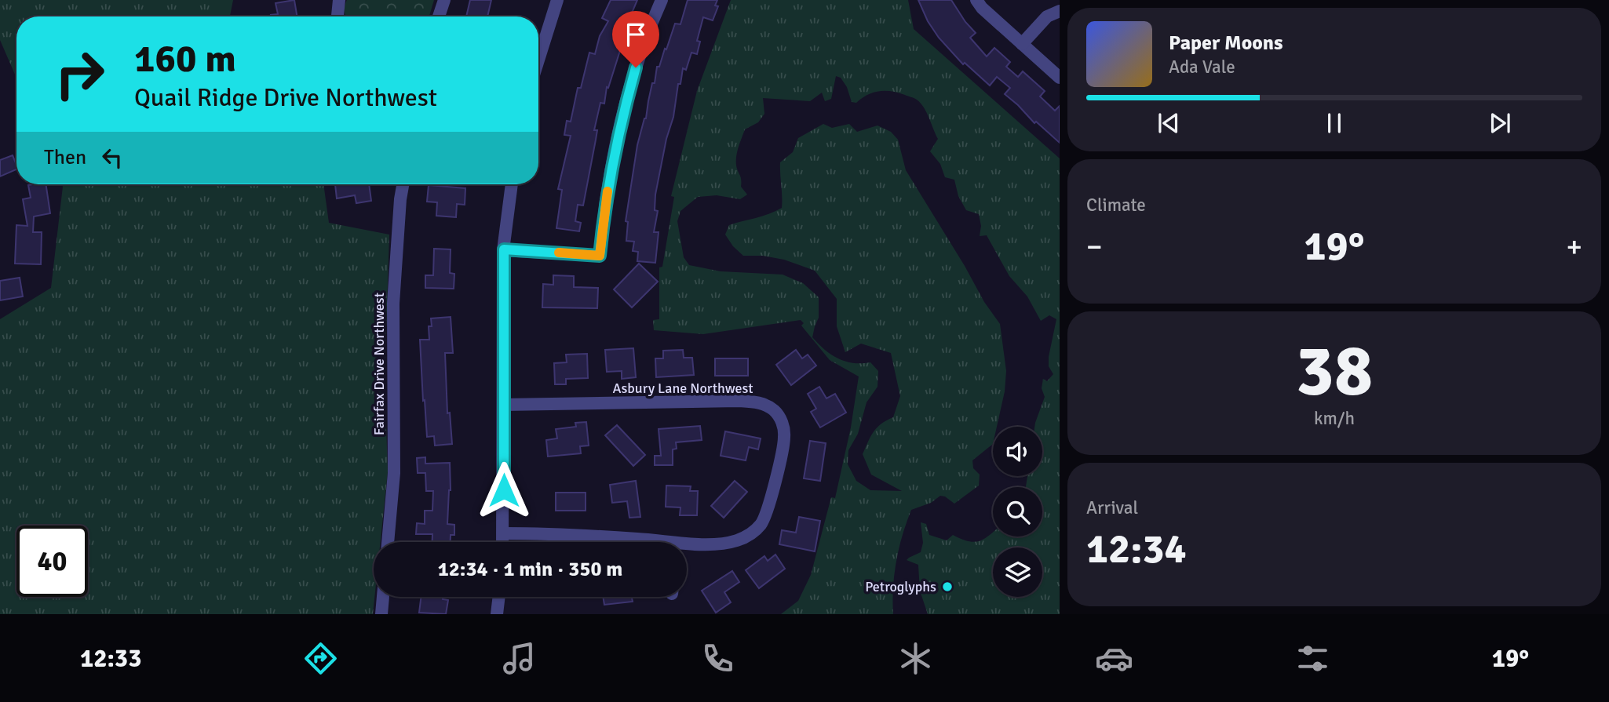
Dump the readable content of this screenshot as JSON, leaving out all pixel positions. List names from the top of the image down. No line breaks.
{"streets":{"street":["Fairfax Drive Northwest","Asbury Lane Northwest"]},"places":["Petroglyphs"],"page":{"turn":["160 m","Quail Ridge Drive Northwest"],"song":["Paper Moons","Ada Vale"],"then":"Then","tile":["Climate",["38","km/h"],["Arrival","12:34"]],"heat":["−","19°","+"],"limit":"40","trip":"12:34 · 1 min · 350 m","tabs":["12:33","19°"]}}
